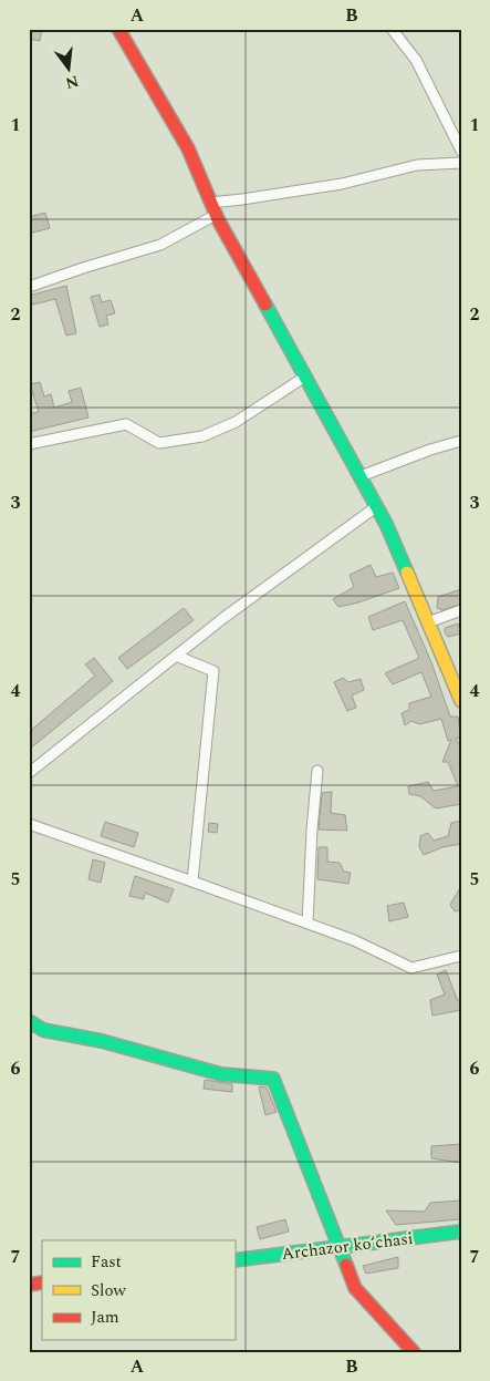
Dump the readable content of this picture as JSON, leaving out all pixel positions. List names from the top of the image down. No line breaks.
{"streets":{"street":["Archazor koʻchasi"]},"legend":["Fast","Slow","Jam"],"north":"bottom","grid":{"columns":["A","B"],"rows":["1","2","3","4","5","6","7"]}}
